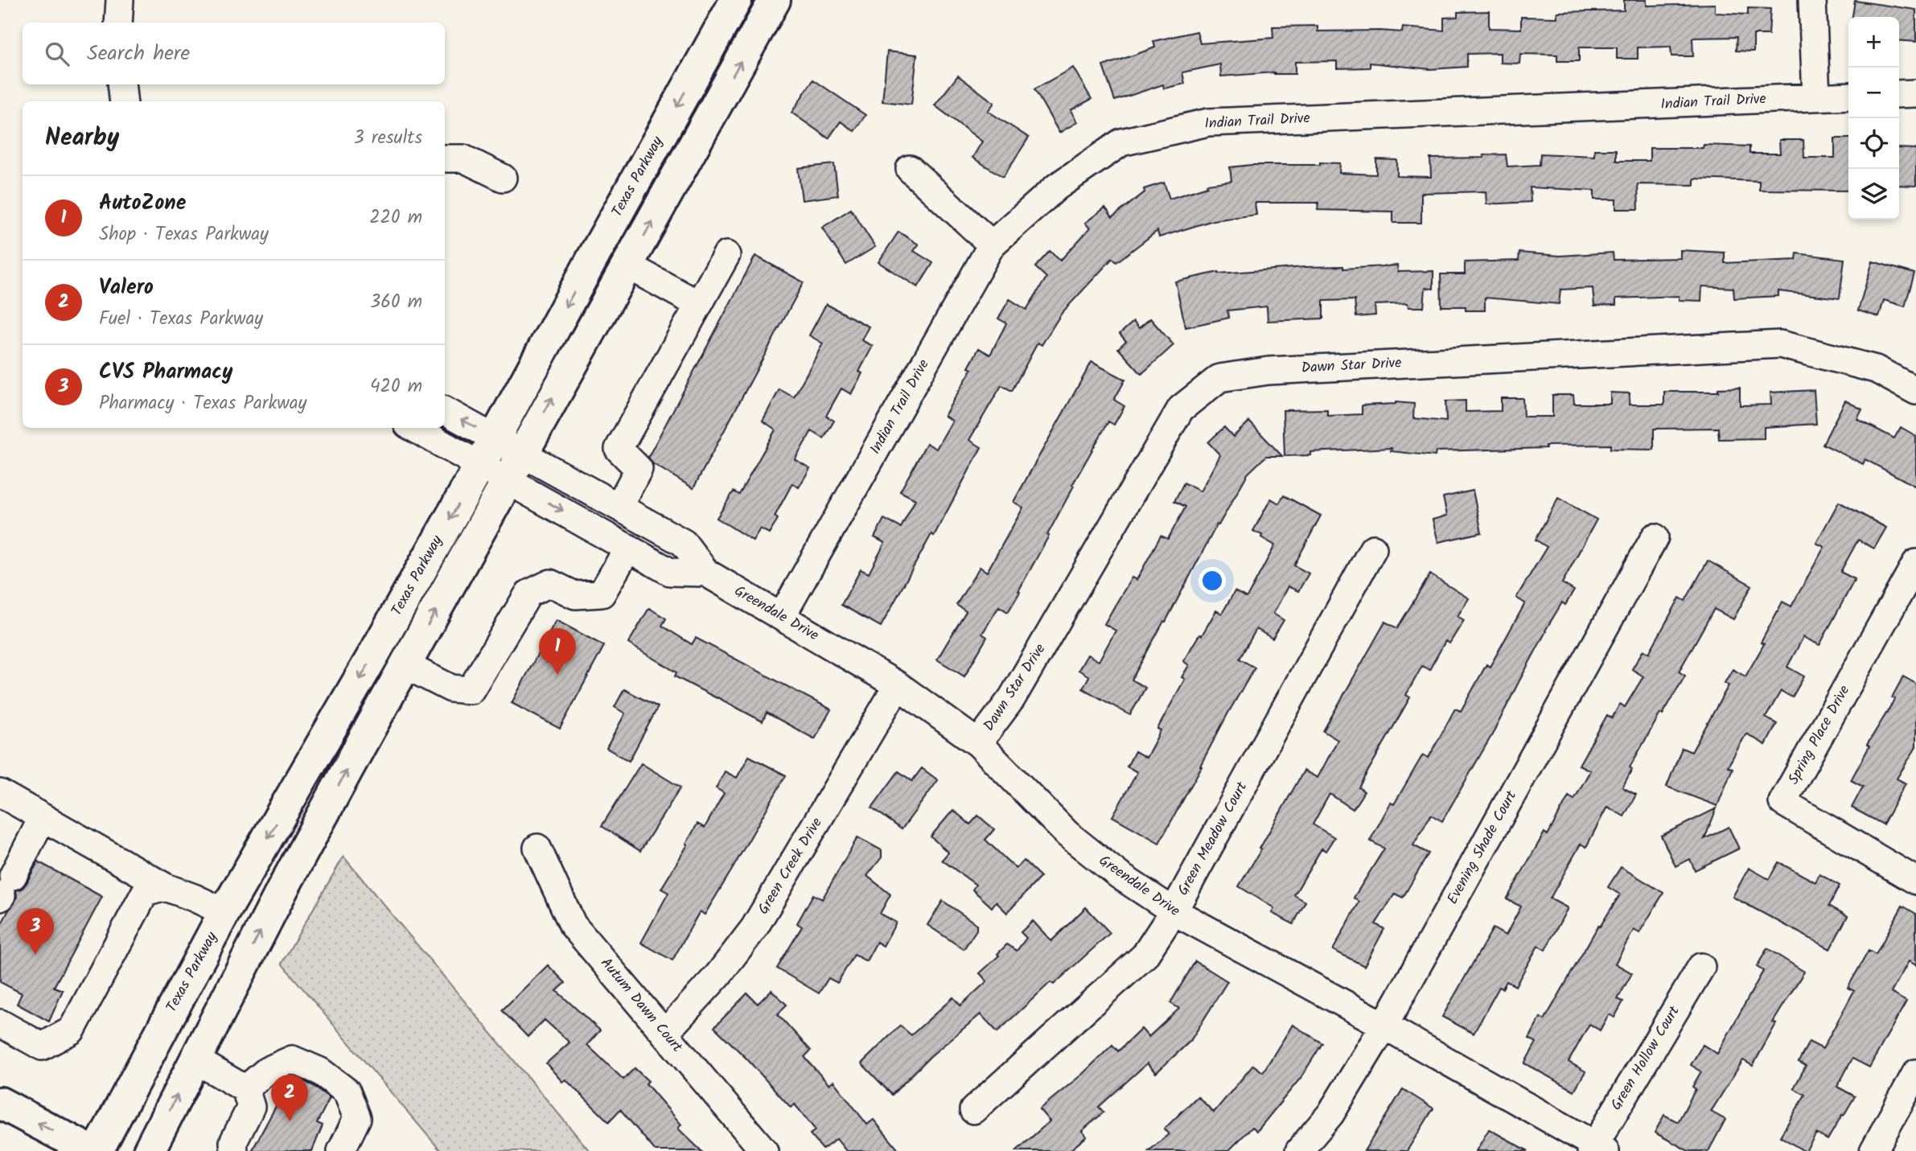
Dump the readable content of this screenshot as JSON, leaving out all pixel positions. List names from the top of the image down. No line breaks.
{"streets":{"main road":["Texas Parkway"],"street":["Indian Trail Drive","Dawn Star Drive","Greendale Drive","Spring Place Drive","Green Meadow Court","Evening Shade Court","Green Creek Drive","Autum Dawn Court","Green Hollow Court"]},"crossings":[["Indian Trail Drive","Greendale Drive"],["Texas Parkway","Greendale Drive"],["Dawn Star Drive","Greendale Drive"],["Greendale Drive","Green Meadow Court"],["Greendale Drive","Evening Shade Court"],["Greendale Drive","Green Creek Drive"],["Greendale Drive","Green Hollow Court"],["Green Creek Drive","Autum Dawn Court"]],"page":{"map_buttons":["+","−"],"search":"Search here","heading":["Nearby","3 results"],"list":[{"mark":"1","name":"AutoZone","note":"Shop · Texas Parkway","value":"220 m"},{"mark":"2","name":"Valero","note":"Fuel · Texas Parkway","value":"360 m"},{"mark":"3","name":"CVS Pharmacy","note":"Pharmacy · Texas Parkway","value":"420 m"}],"pins":["1","3","2"]}}
